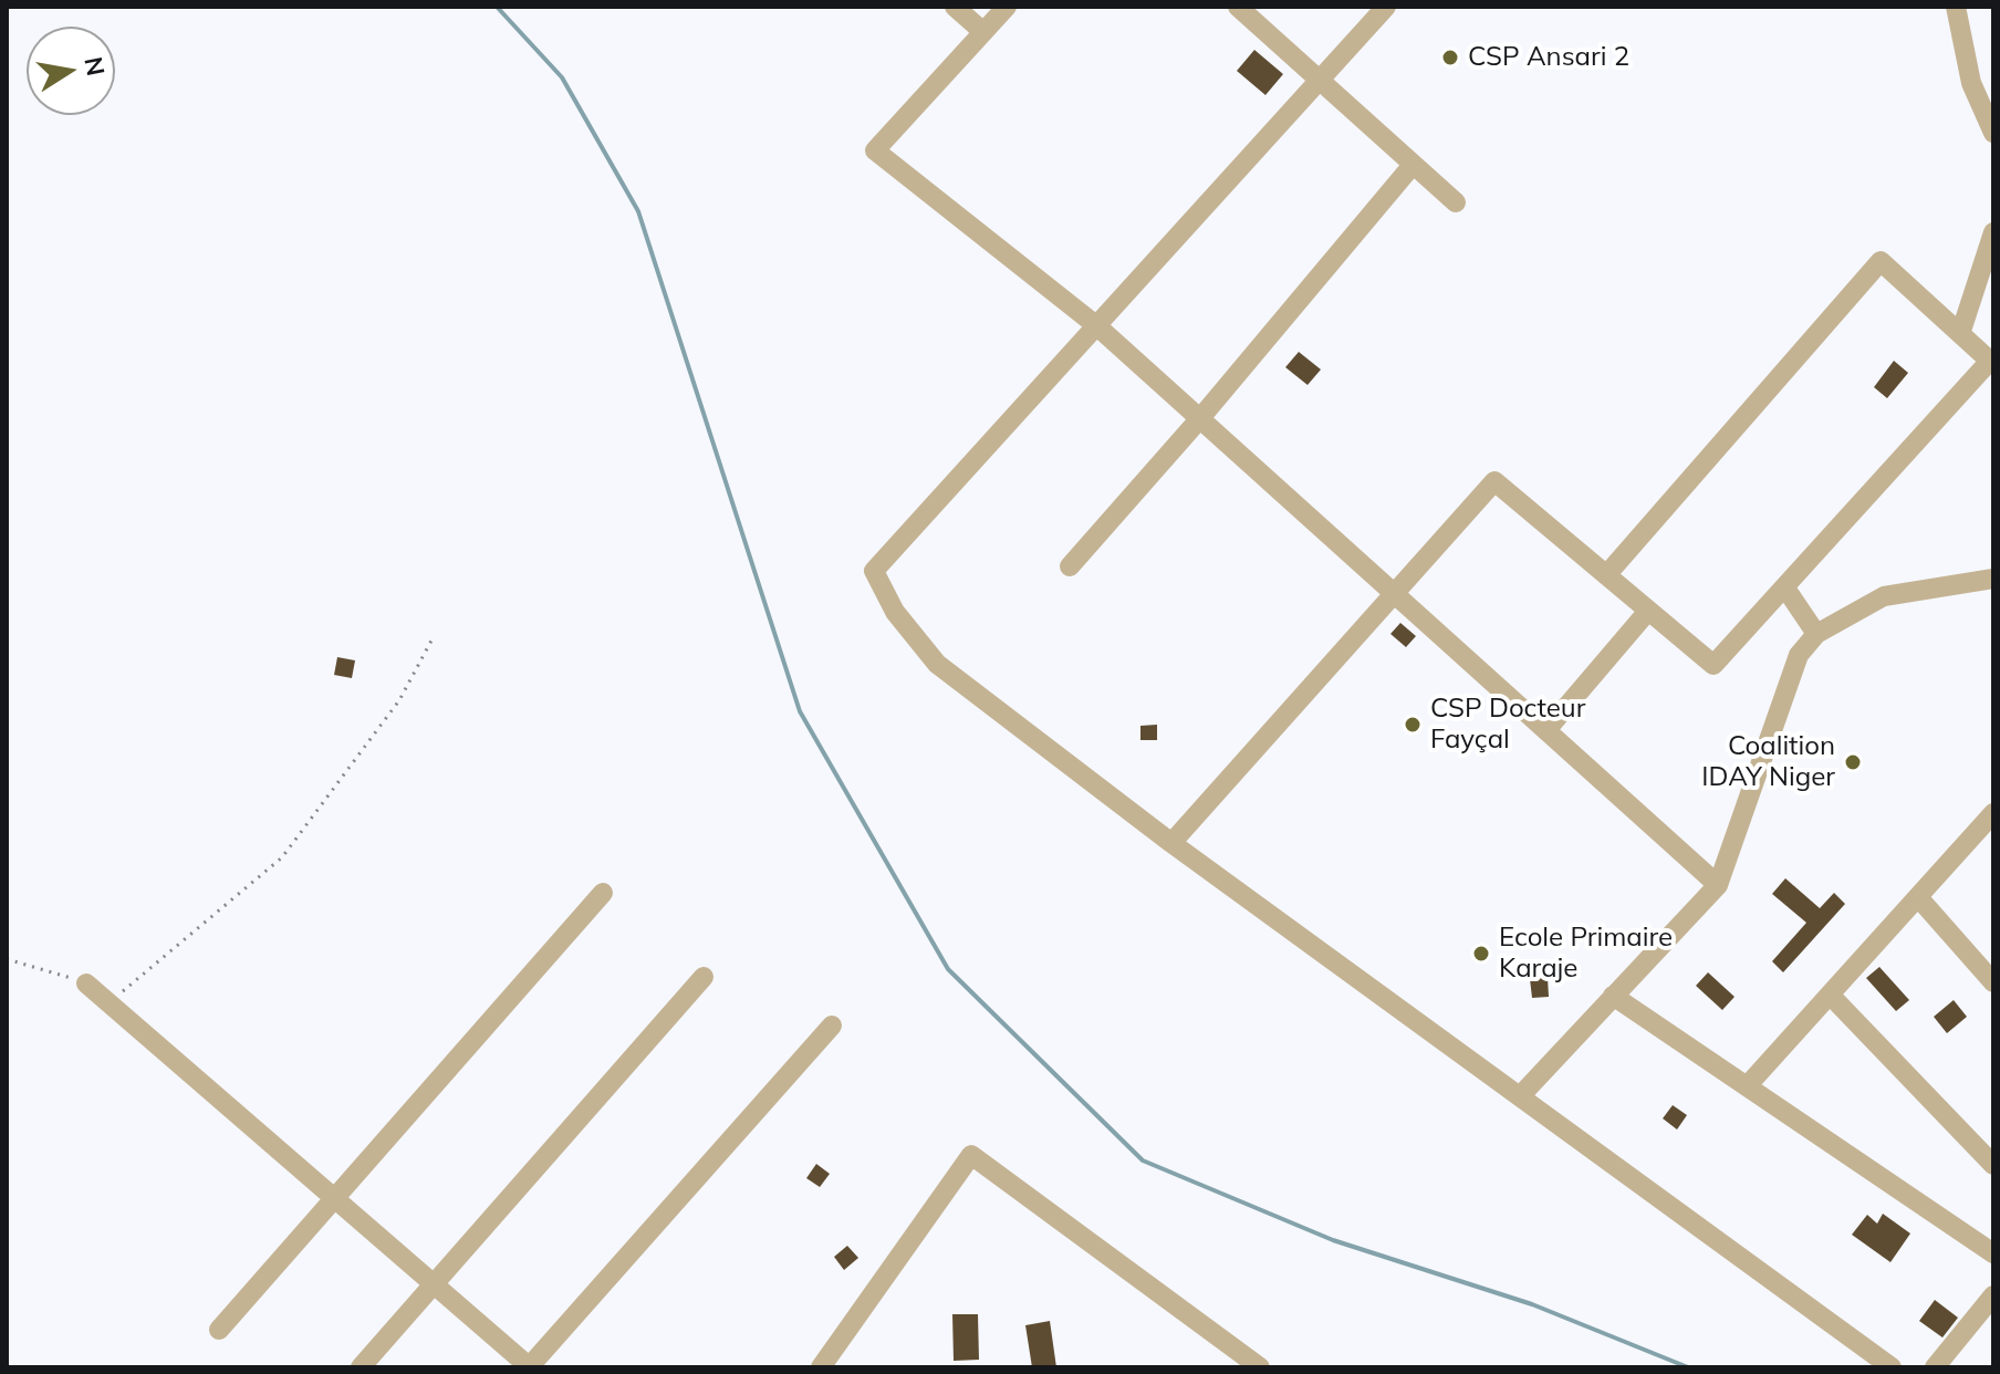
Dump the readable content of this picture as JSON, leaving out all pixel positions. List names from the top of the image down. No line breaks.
{"places":["CSP Ansari 2","CSP Docteur Fayçal","Coalition IDAY Niger","Ecole Primaire Karaje"],"north":"right"}
